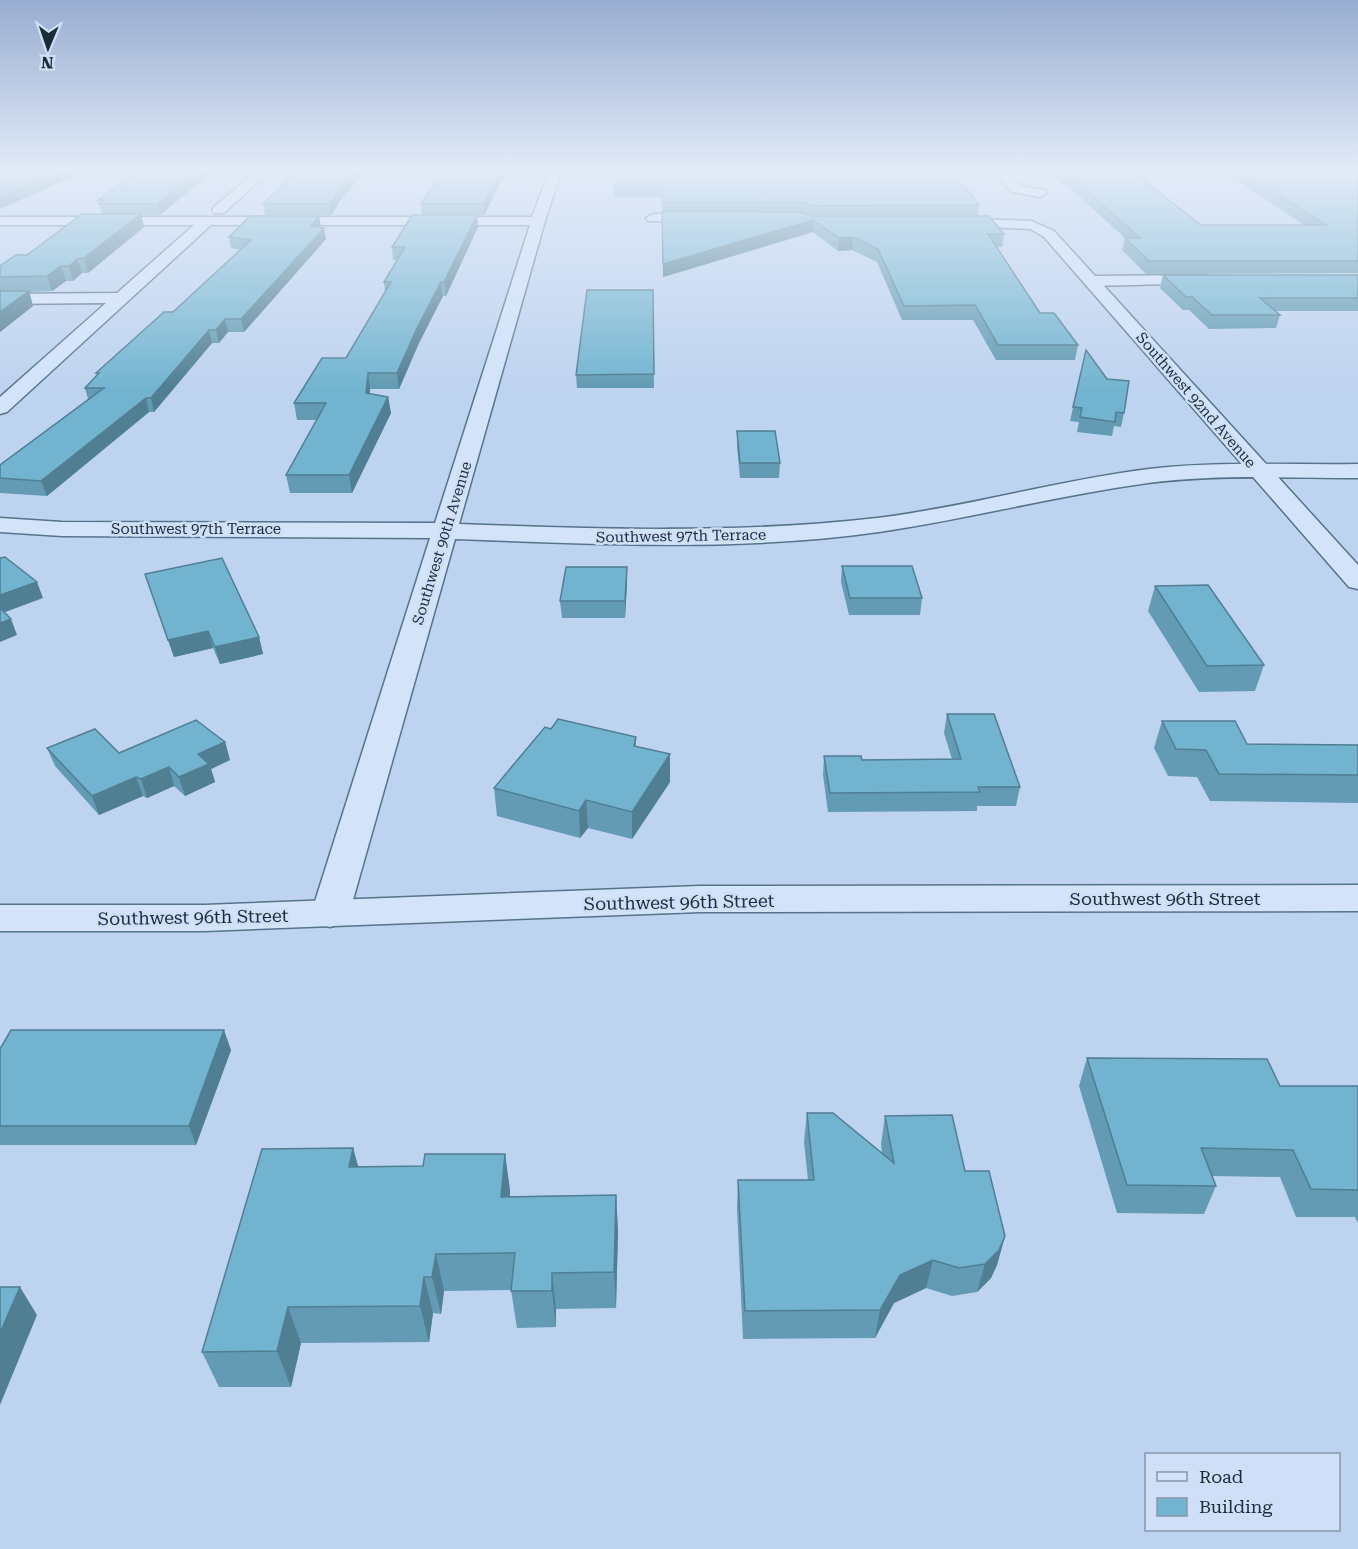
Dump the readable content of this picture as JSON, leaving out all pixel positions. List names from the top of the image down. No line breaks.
{"streets":{"street":["Southwest 92nd Avenue","Southwest 97th Terrace","Southwest 90th Avenue","Southwest 96th Street"]},"crossings":[["Southwest 92nd Avenue","Southwest 97th Terrace"],["Southwest 97th Terrace","Southwest 90th Avenue"],["Southwest 90th Avenue","Southwest 96th Street"]],"legend":["Road","Building"],"north":"bottom"}
